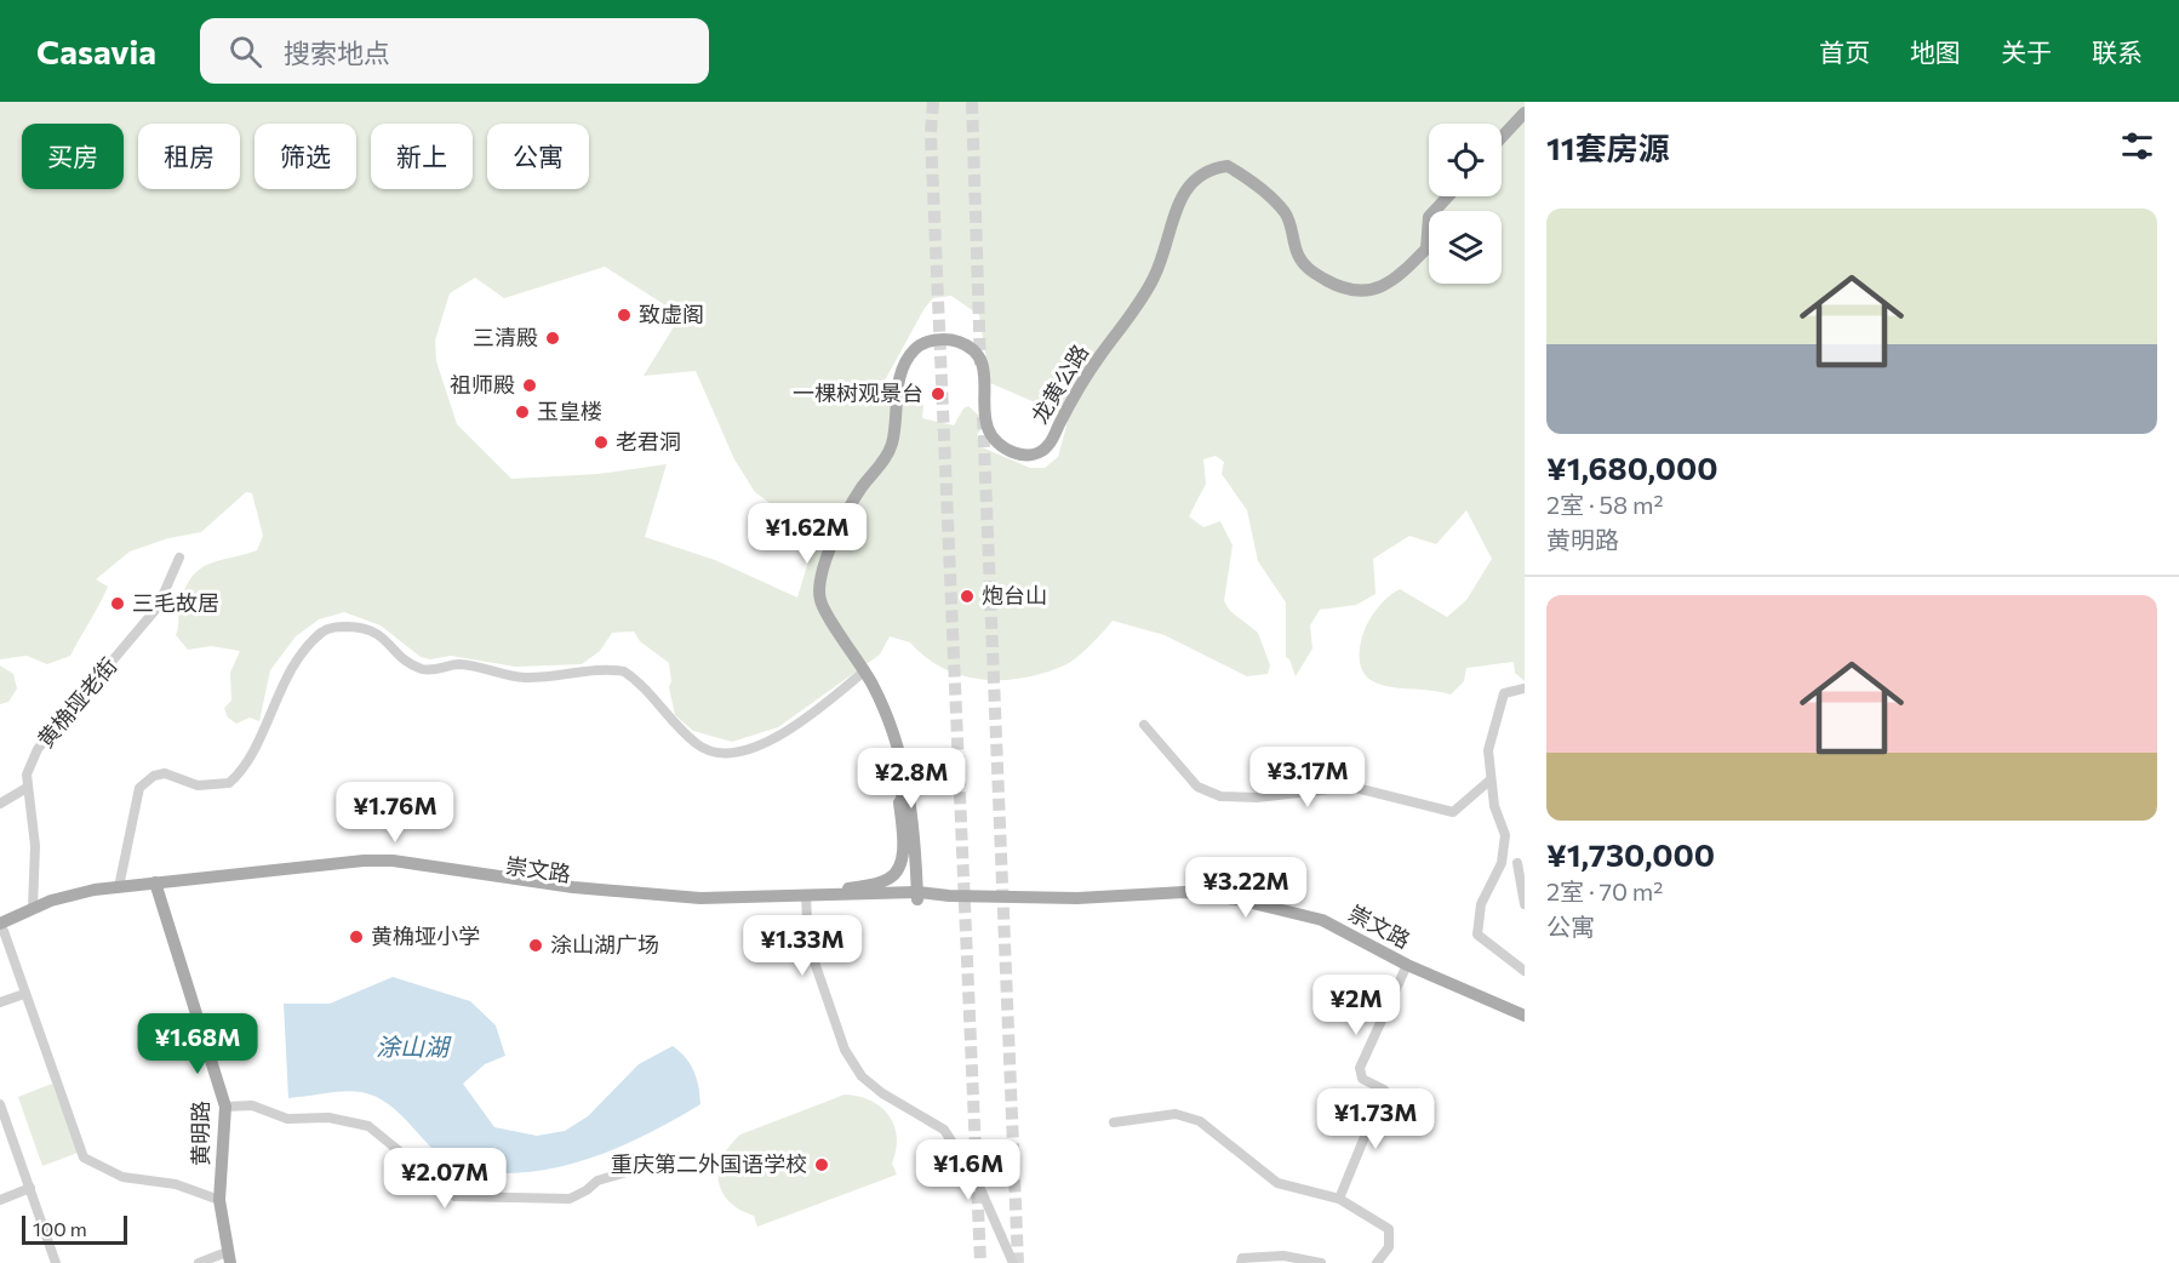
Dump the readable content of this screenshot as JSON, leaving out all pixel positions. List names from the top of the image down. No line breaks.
{"streets":{"main road":["龙黄公路","崇文路","黄明路"],"street":["黄桷垭老街"]},"crossings":[["龙黄公路","崇文路"],["黄桷垭老街","崇文路"],["崇文路","黄明路"]],"water":["涂山湖"],"places":["致虚阁","三清殿","祖师殿","一棵树观景台","玉皇楼","老君洞","炮台山","三毛故居","黄桷垭小学","涂山湖广场","重庆第二外国语学校"],"scale_bar":"100 m","page":{"header":"Casavia","search":"搜索地点","nav":["首页","地图","关于","联系"],"heading":"11套房源","chip":["买房","租房","筛选","新上","公寓"],"list":[{"name":"¥1,680,000","note":"2室 · 58 m² · 黄明路"},{"name":"¥1,730,000","note":"2室 · 70 m² · 公寓"}],"price":["¥1.62M","¥3.17M","¥2.8M","¥1.76M","¥3.22M","¥1.33M","¥2M","¥1.68M","¥1.73M","¥1.6M","¥2.07M"],"scale":"100 m"}}
